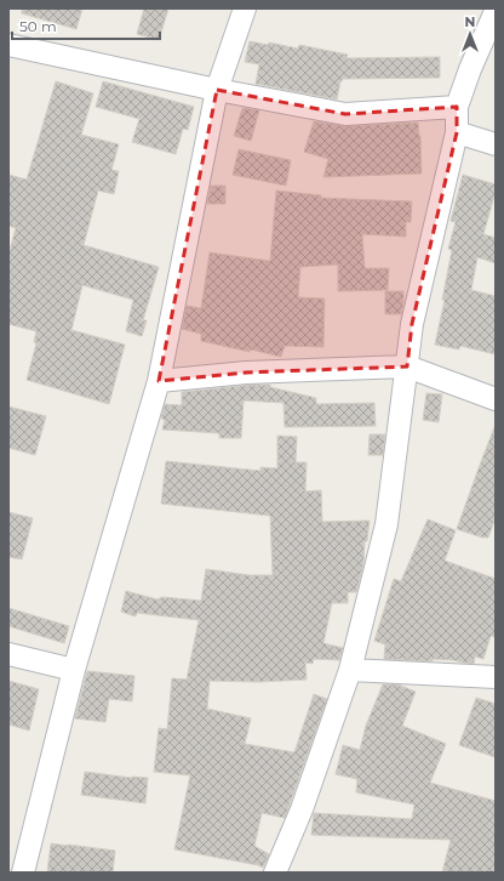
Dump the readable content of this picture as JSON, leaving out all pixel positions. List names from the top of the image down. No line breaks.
{"scale_bar":"50 m","north":"top"}
